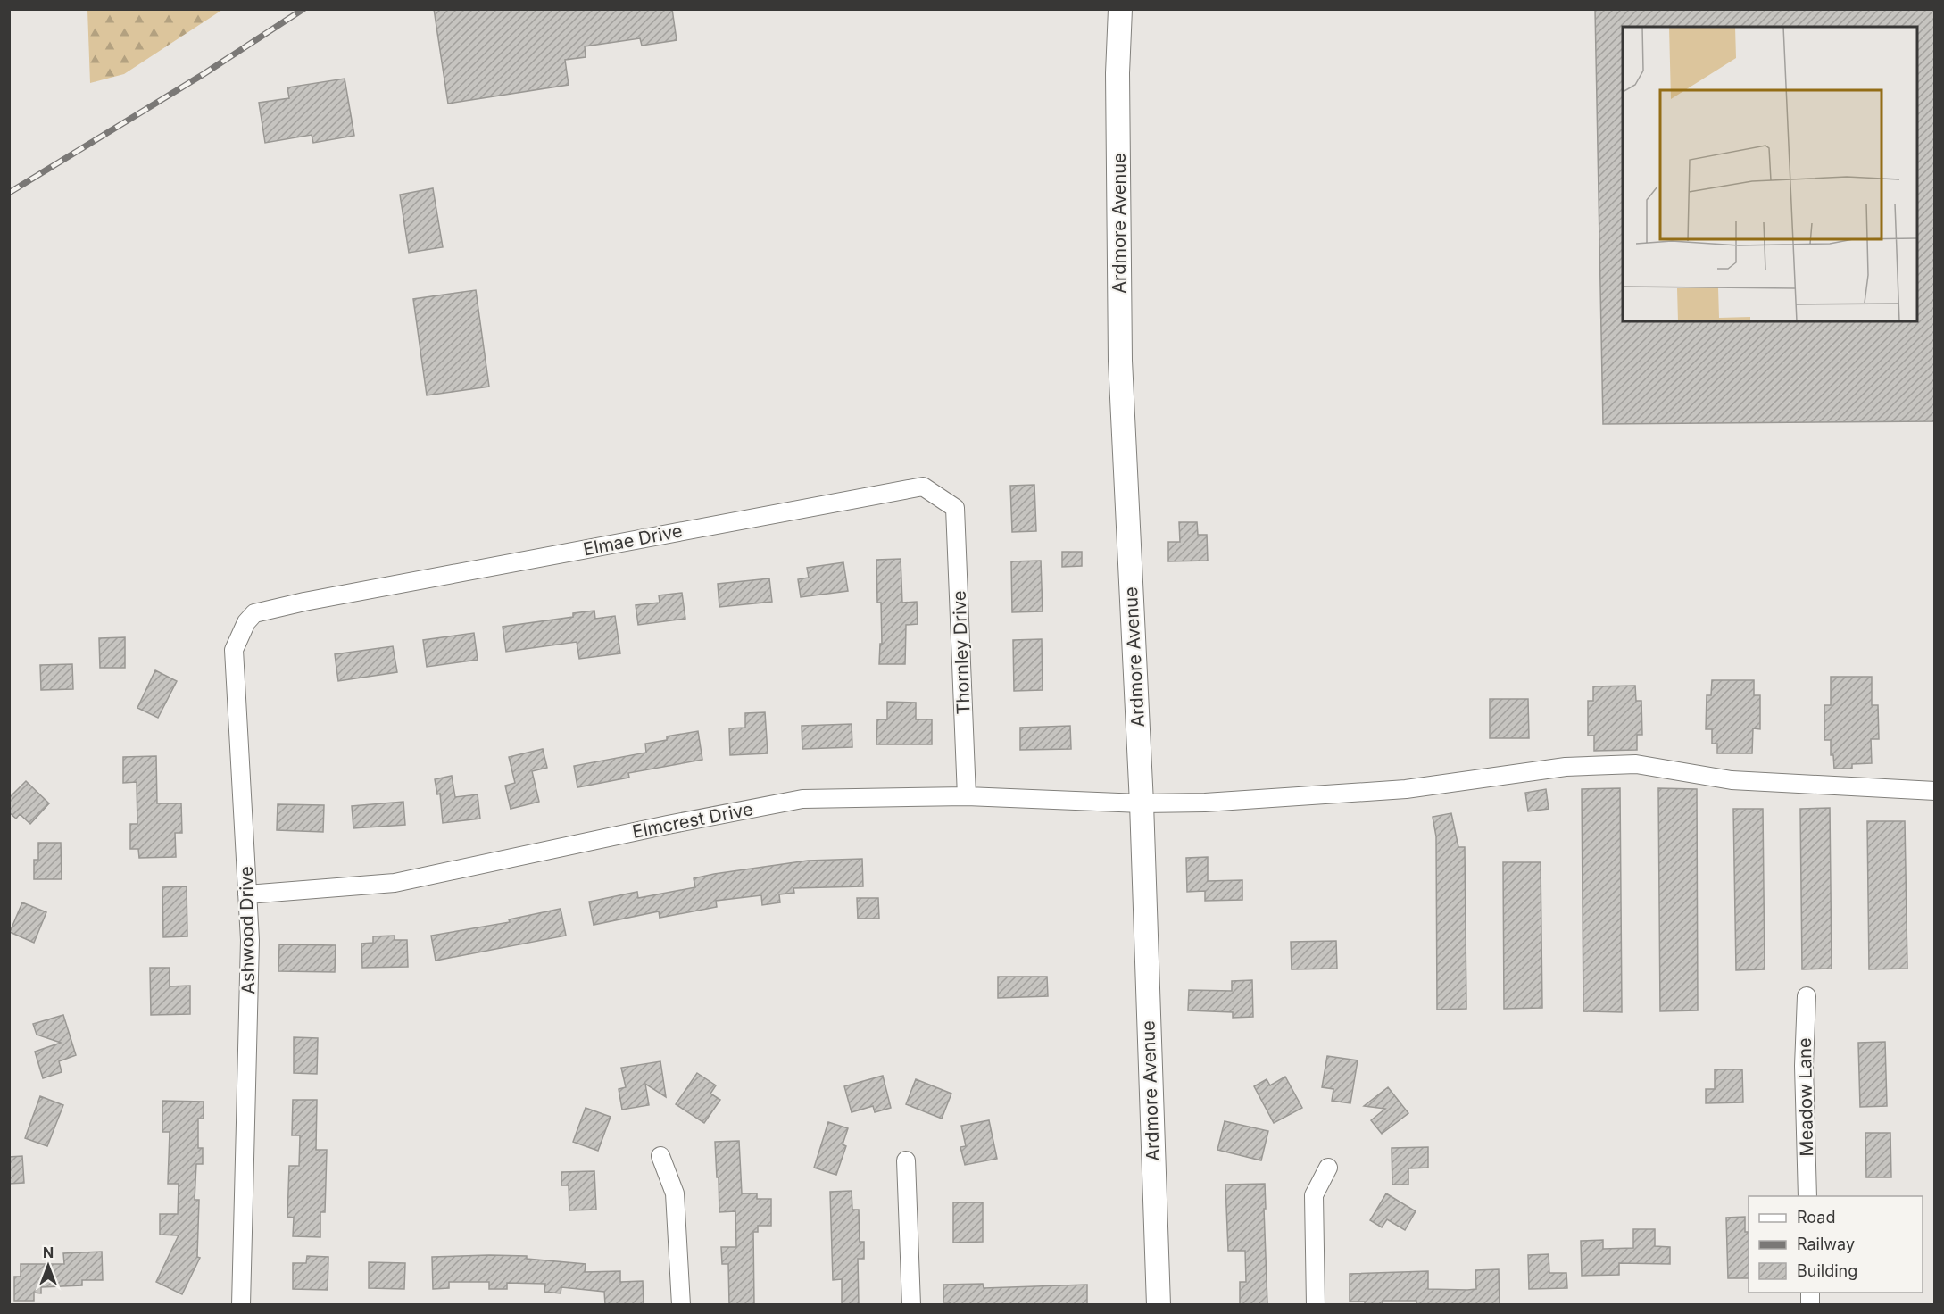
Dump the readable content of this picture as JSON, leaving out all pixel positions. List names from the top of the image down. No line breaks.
{"streets":{"main road":["Ardmore Avenue"],"street":["Elmae Drive","Thornley Drive","Elmcrest Drive","Ashwood Drive","Meadow Lane"]},"crossings":[["Ardmore Avenue","Elmcrest Drive"],["Elmae Drive","Thornley Drive"],["Elmae Drive","Ashwood Drive"],["Thornley Drive","Elmcrest Drive"],["Elmcrest Drive","Ashwood Drive"]],"legend":["Road","Railway","Building"],"north":"top"}
